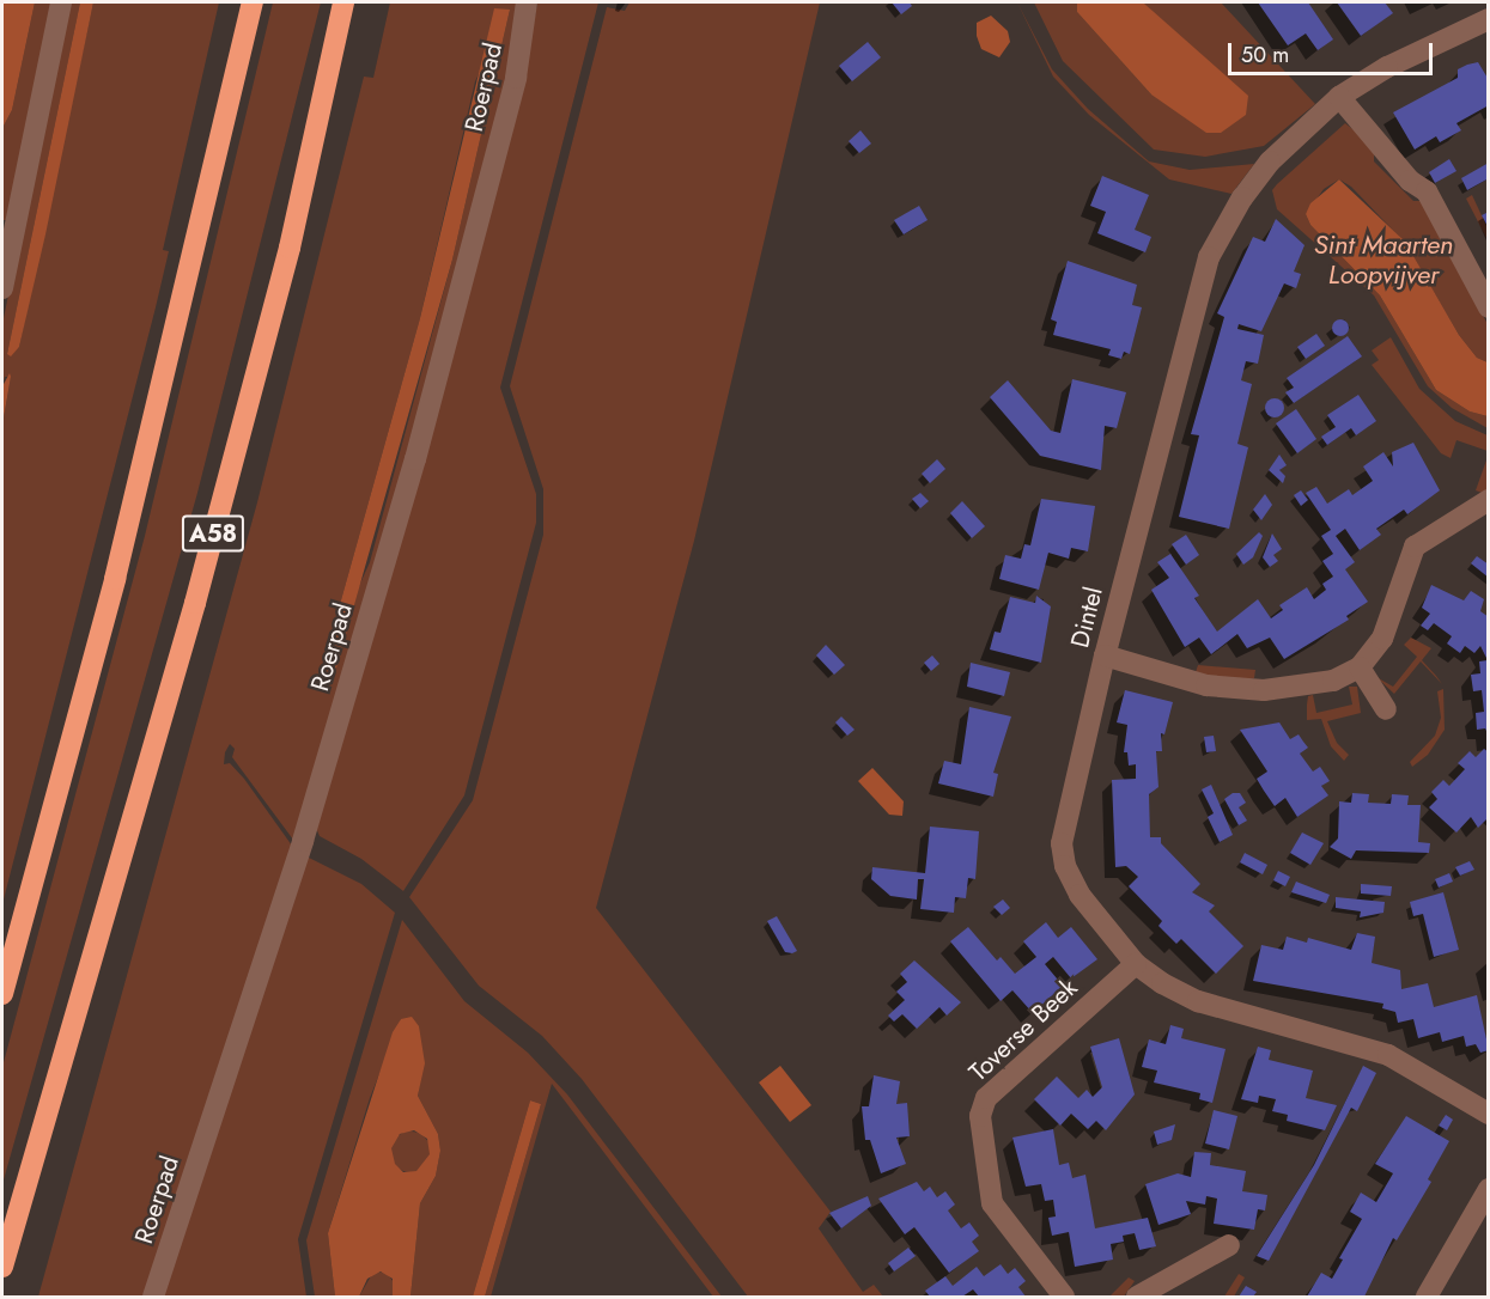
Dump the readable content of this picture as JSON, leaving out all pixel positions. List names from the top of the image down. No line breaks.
{"streets":{"highway":["A58"],"street":["Roerpad","Dintel","Toverse Beek"]},"crossings":[["Dintel","Toverse Beek"]],"water":["Sint Maarten Loopvijver"],"scale_bar":"50 m"}
